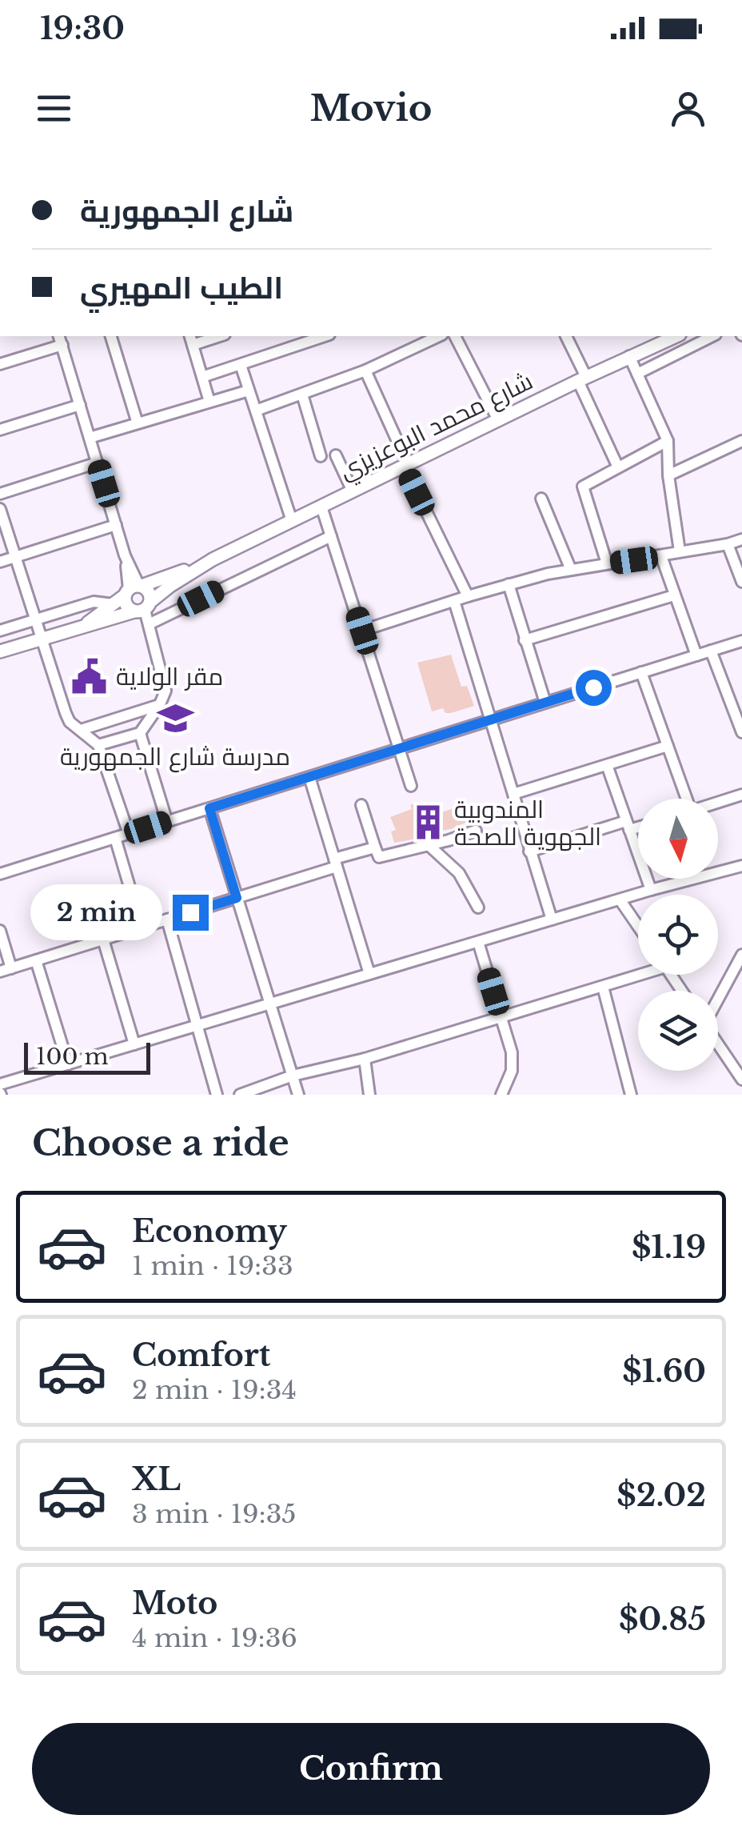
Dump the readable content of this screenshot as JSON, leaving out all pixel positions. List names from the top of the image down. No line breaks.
{"streets":{"main road":["شارع محمد البوعزيزي"]},"places":{"public building":["مقر الولاية"],"school or university":["مدرسة شارع الجمهورية"],"building":["المندوبية الجهوية للصحة"]},"scale_bar":"100 m","north":"bottom","page":{"status":"19:30","header":"Movio","banner":["شارع الجمهورية","الطيب المهيري"],"bubble":"2 min","scale":"100 m","heading":"Choose a ride","list":[{"name":"Economy","note":"1 min · 19:33","value":"$1.19"},{"name":"Comfort","note":"2 min · 19:34","value":"$1.60"},{"name":"XL","note":"3 min · 19:35","value":"$2.02"},{"name":"Moto","note":"4 min · 19:36","value":"$0.85"}],"buttons":"Confirm"}}
